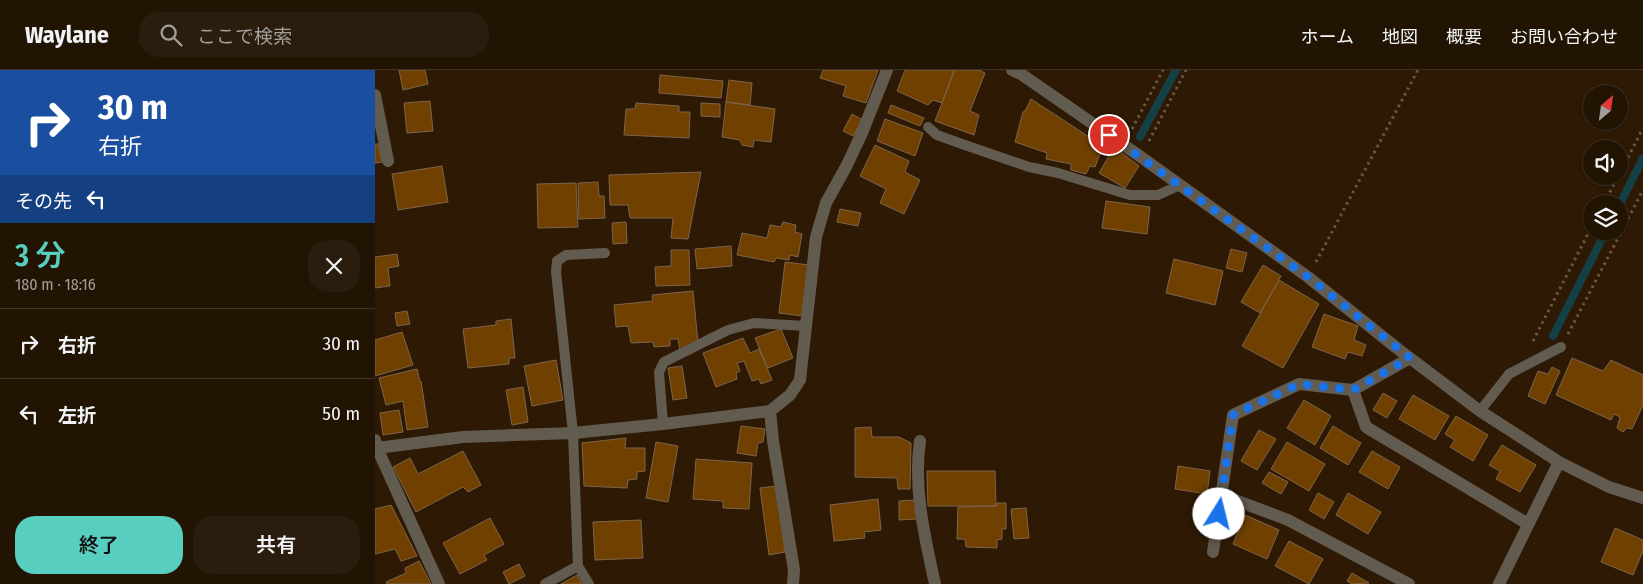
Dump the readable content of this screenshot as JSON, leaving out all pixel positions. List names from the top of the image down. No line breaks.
{"north":"top right","page":{"header":"Waylane","search":"ここで検索","nav":["ホーム","地図","概要","お問い合わせ"],"turn":["30 m","右折"],"then":"その先","heading":["3 分","180 m · 18:16"],"list":[{"name":"右折","value":"30 m"},{"name":"左折","value":"50 m"}],"buttons":["終了","共有"]}}
